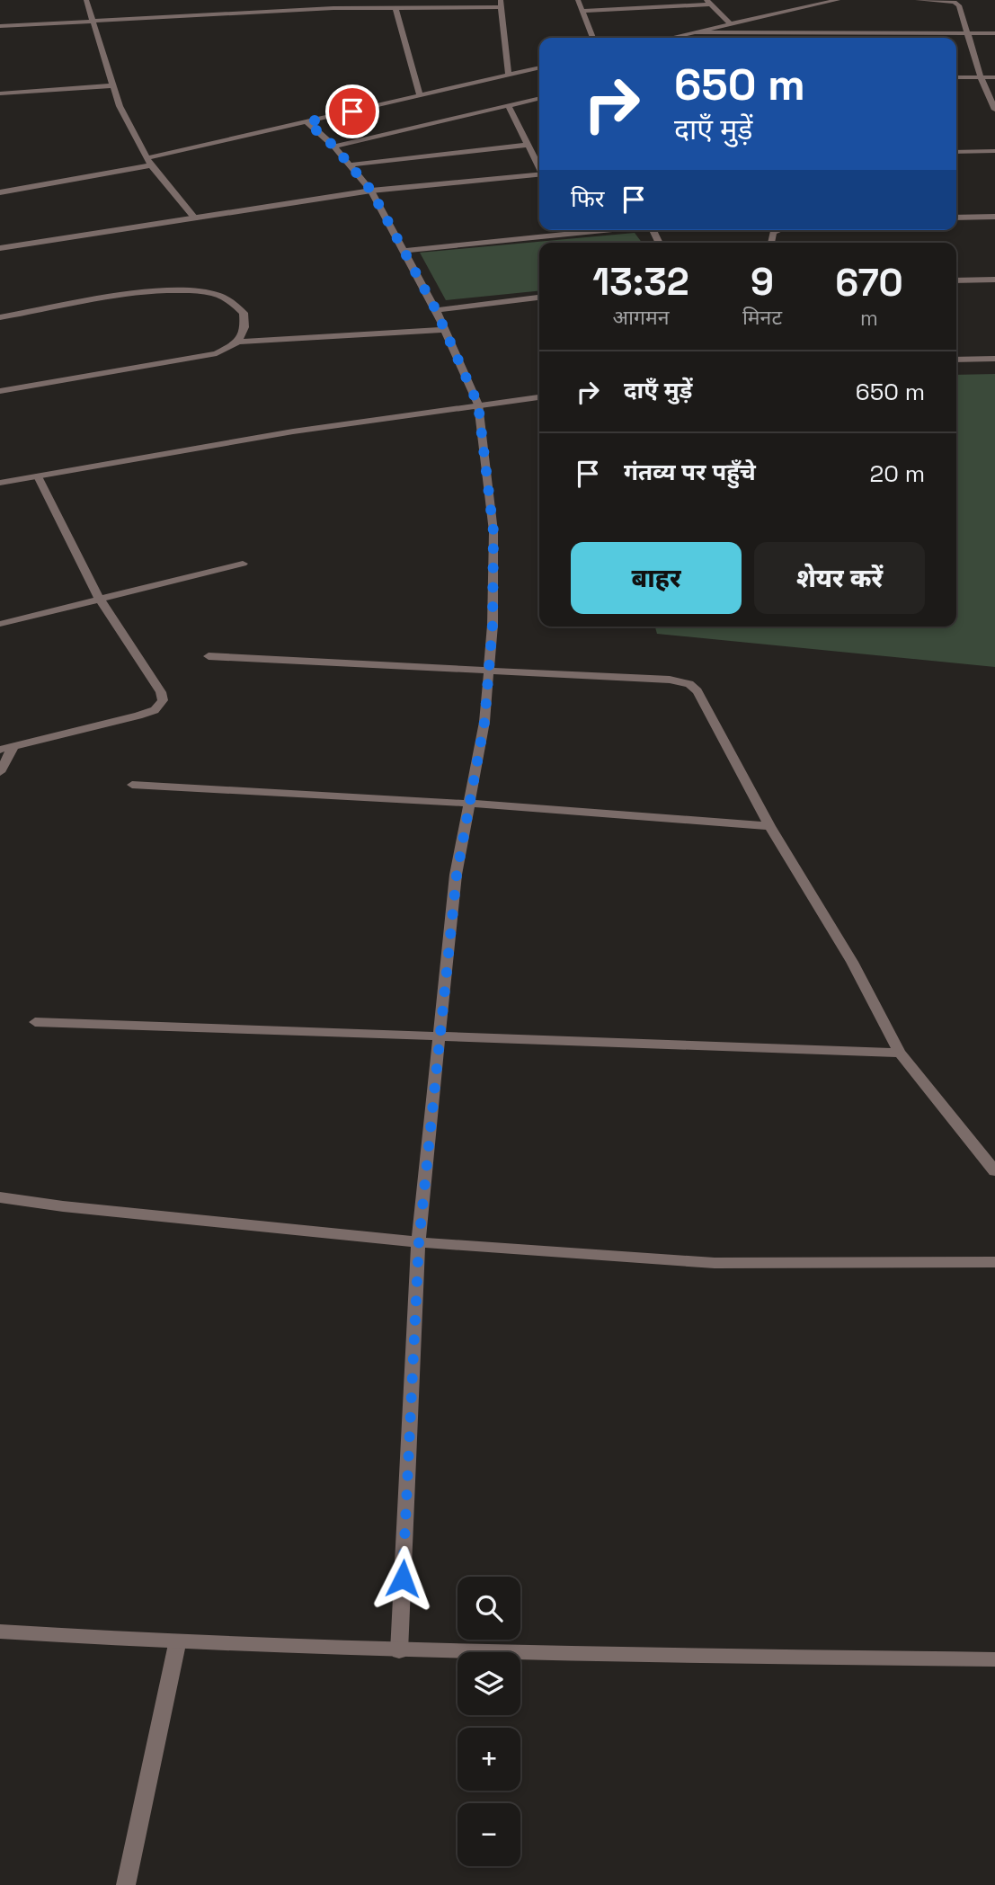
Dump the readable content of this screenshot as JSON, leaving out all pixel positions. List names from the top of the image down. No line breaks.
{"page":{"turn":["650 m","दाएँ मुड़ें"],"then":"फिर","eta":["13:32","आगमन","9","मिनट","670","m"],"list":[{"name":"दाएँ मुड़ें","value":"650 m"},{"name":"गंतव्य पर पहुँचे","value":"20 m"}],"buttons":["बाहर","शेयर करें"],"map_buttons":["+","−"]}}
